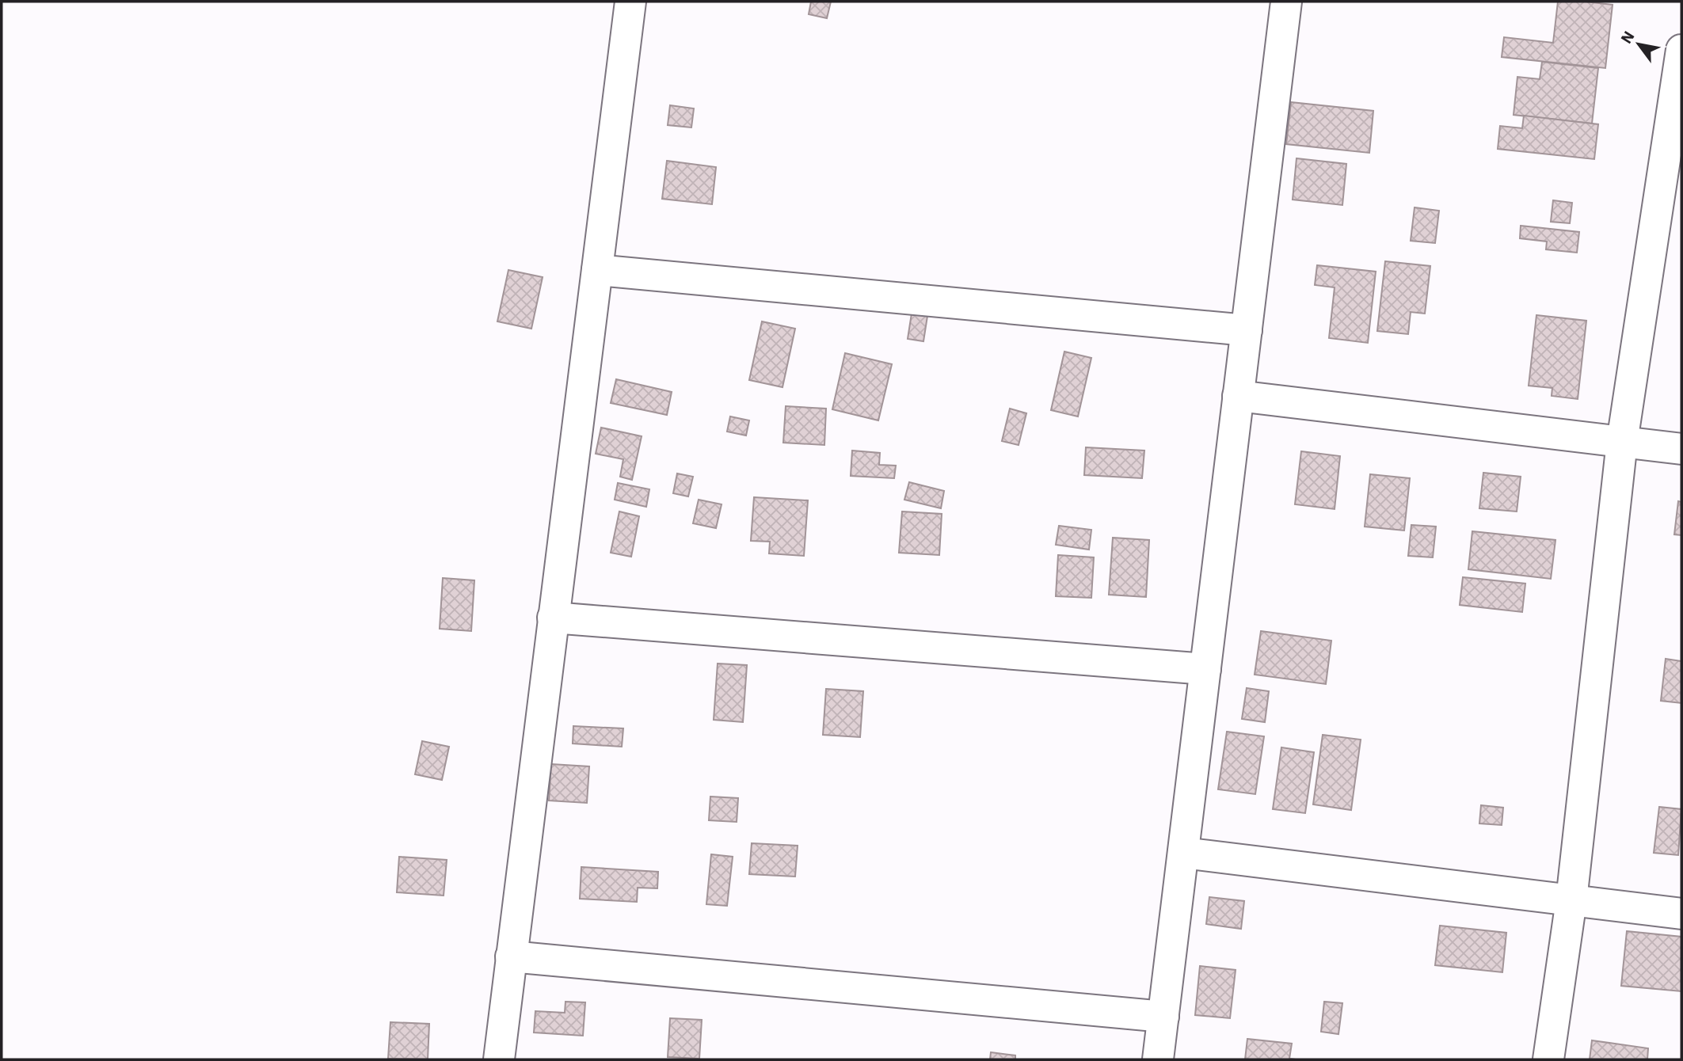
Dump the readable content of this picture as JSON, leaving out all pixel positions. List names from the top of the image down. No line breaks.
{"north":"top left"}
